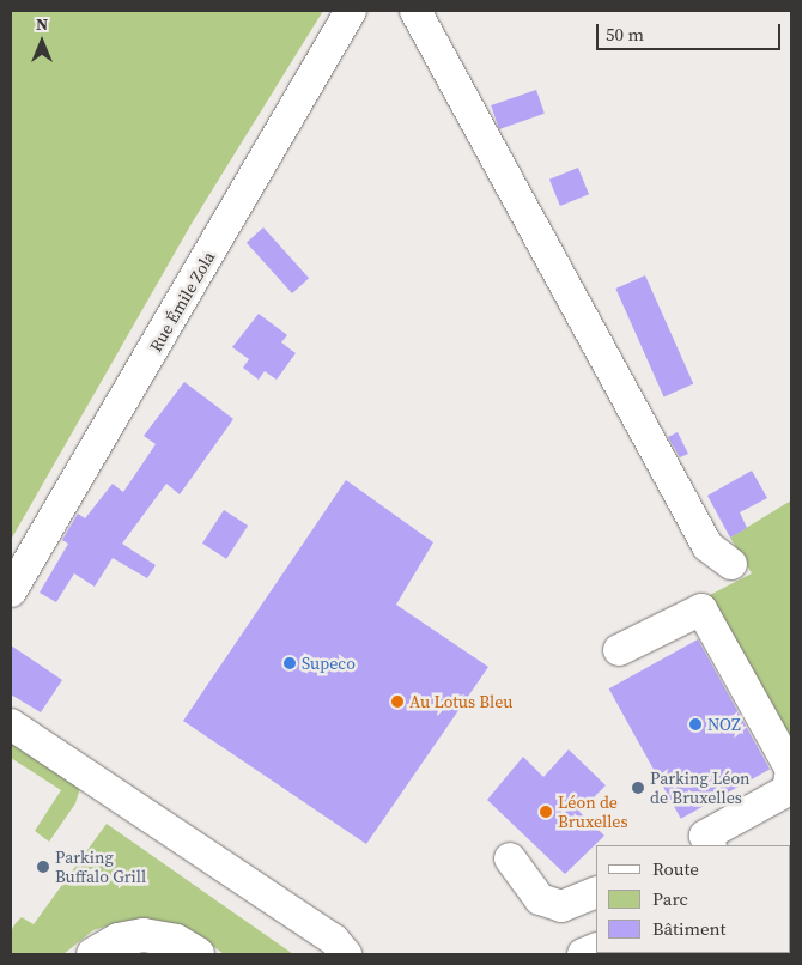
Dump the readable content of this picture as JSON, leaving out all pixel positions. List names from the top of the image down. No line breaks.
{"streets":{"street":["Rue Émile Zola"]},"places":["Supeco","Au Lotus Bleu","NOZ","Parking Léon de Bruxelles","Léon de Bruxelles","Parking Buffalo Grill"],"legend":["Route","Parc","Bâtiment"],"scale_bar":"50 m","north":"top"}
